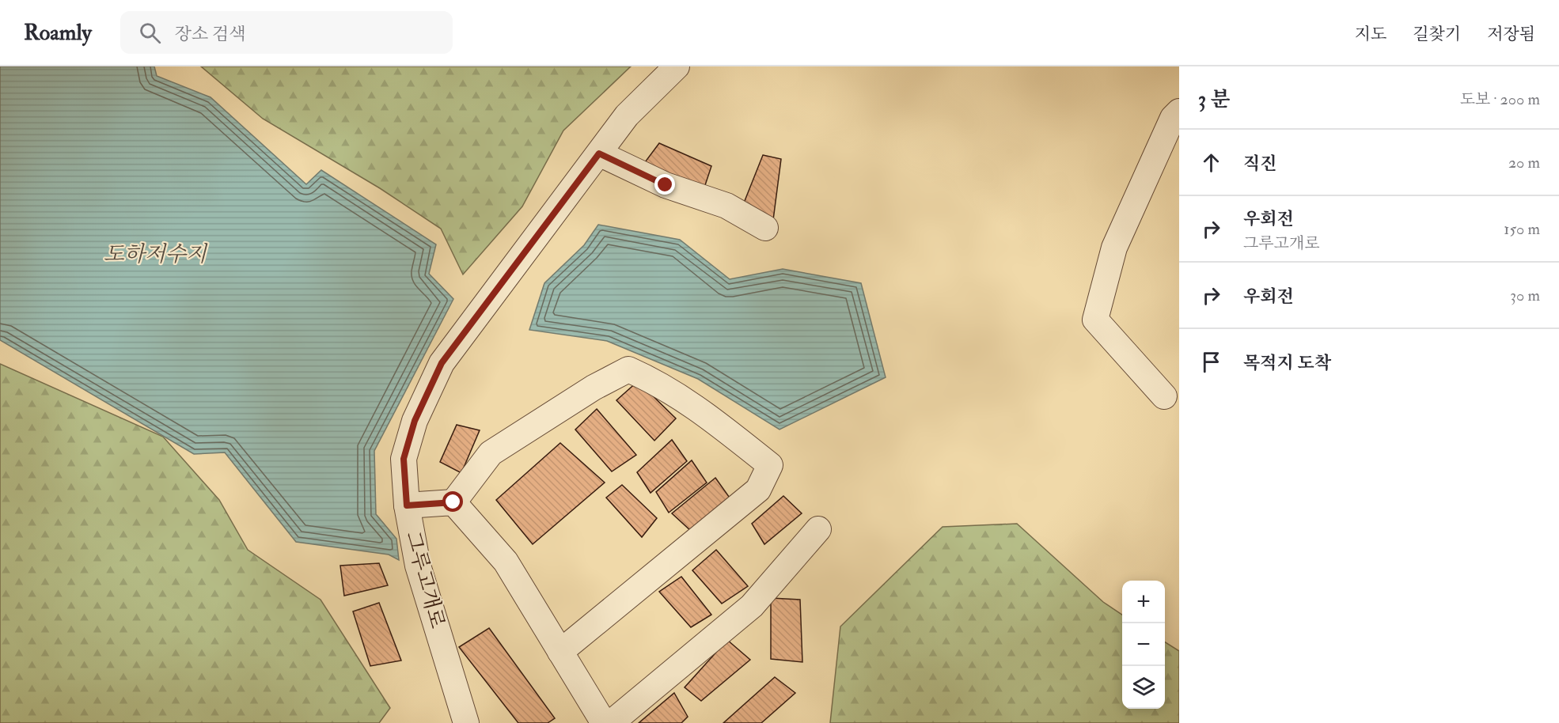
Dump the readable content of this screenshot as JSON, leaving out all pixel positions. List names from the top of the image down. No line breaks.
{"streets":{"street":["그루고개로"]},"water":["도하저수지"],"page":{"header":"Roamly","search":"장소 검색","nav":["지도","길찾기","저장됨"],"heading":["3 분","도보 · 200 m"],"list":[["직진","20 m"],["우회전","그루고개로","150 m"],["우회전","30 m"],"목적지 도착"],"map_buttons":["+","−"]}}
